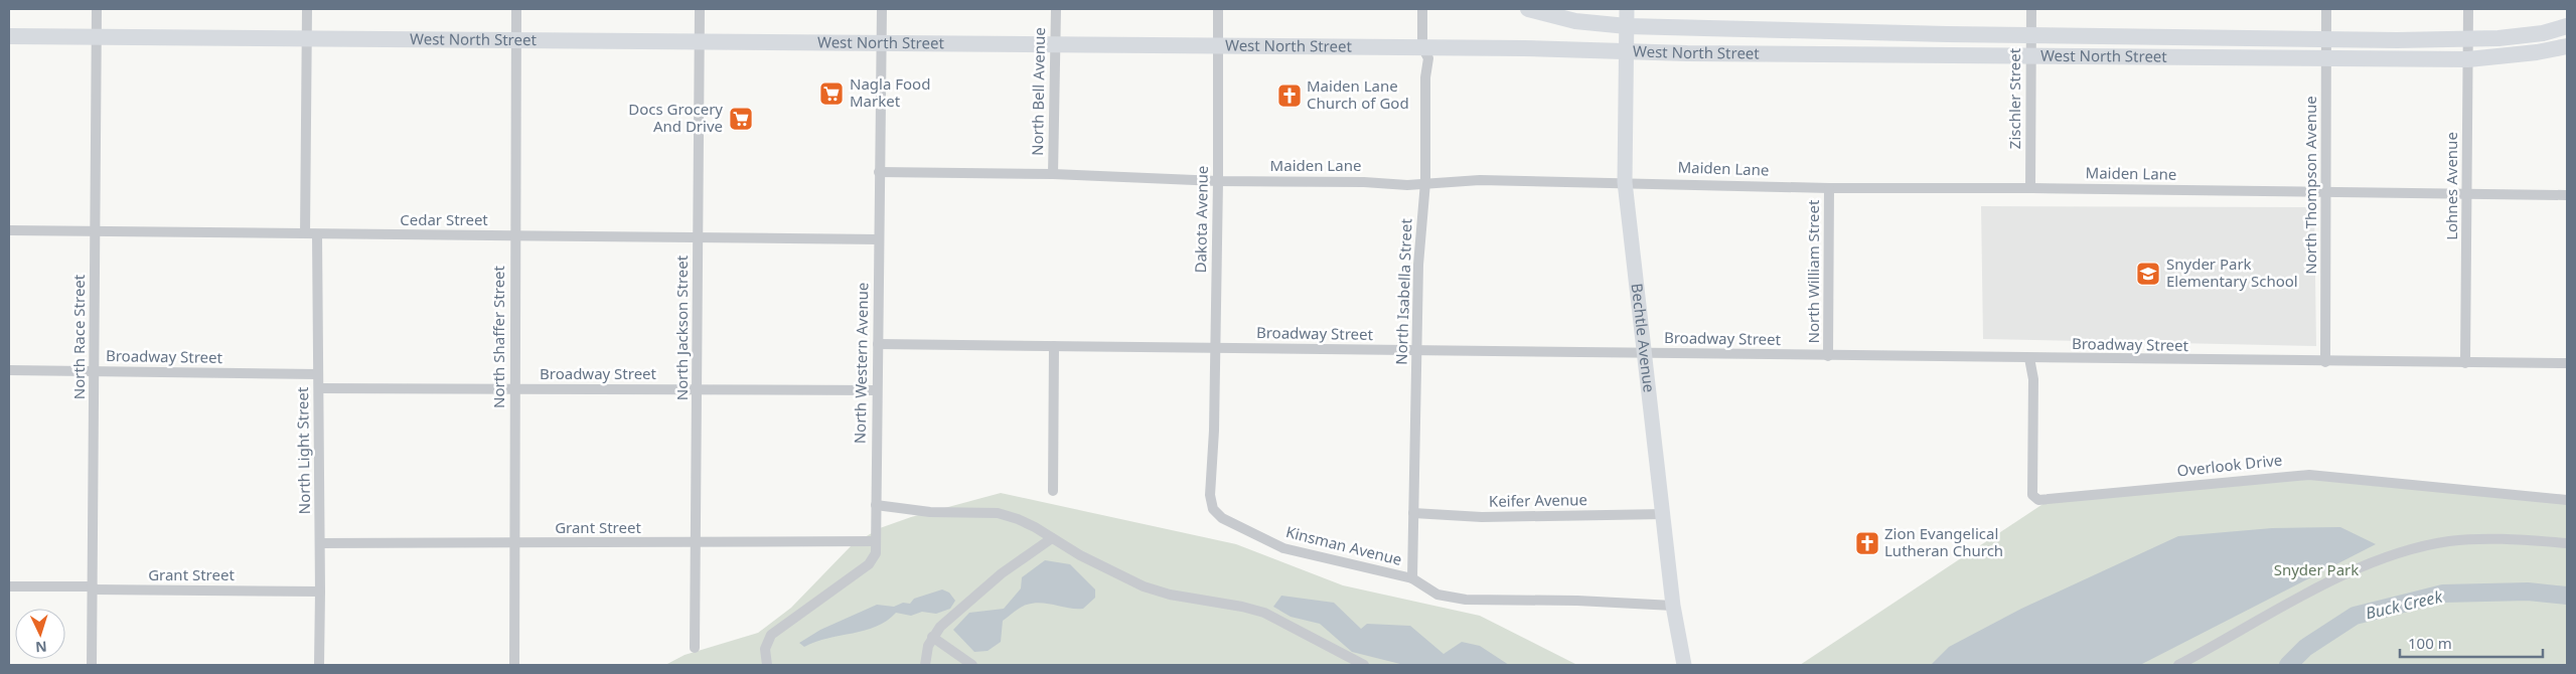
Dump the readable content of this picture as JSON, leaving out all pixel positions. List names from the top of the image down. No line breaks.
{"streets":{"main road":["West North Street","Bechtle Avenue"],"street":["North Bell Avenue","Zischler Street","Maiden Lane","North Thompson Avenue","Lohnes Avenue","Dakota Avenue","Cedar Street","North William Street","North Isabella Street","North Jackson Street","Broadway Street","North Race Street","North Shaffer Street","North Western Avenue","North Light Street","Overlook Drive","Keifer Avenue","Grant Street","Kinsman Avenue"]},"crossings":[["West North Street","North Bell Avenue"],["West North Street","Zischler Street"],["West North Street","North Thompson Avenue"],["West North Street","Lohnes Avenue"],["West North Street","Dakota Avenue"],["West North Street","North Isabella Street"],["West North Street","North Jackson Street"],["West North Street","North Race Street"],["West North Street","North Shaffer Street"],["West North Street","Bechtle Avenue"],["West North Street","North Western Avenue"],["North Bell Avenue","Maiden Lane"],["Zischler Street","Maiden Lane"],["Maiden Lane","North Thompson Avenue"],["Maiden Lane","Lohnes Avenue"],["Maiden Lane","Dakota Avenue"],["Maiden Lane","North William Street"],["Maiden Lane","North Isabella Street"],["Maiden Lane","Bechtle Avenue"],["Maiden Lane","North Western Avenue"],["North Thompson Avenue","Broadway Street"],["Lohnes Avenue","Broadway Street"],["Dakota Avenue","Broadway Street"],["Dakota Avenue","Kinsman Avenue"],["Cedar Street","North Jackson Street"],["Cedar Street","North Race Street"],["Cedar Street","North Shaffer Street"],["Cedar Street","North Western Avenue"],["Cedar Street","North Light Street"],["North William Street","Broadway Street"],["North Isabella Street","Broadway Street"],["North Isabella Street","Keifer Avenue"],["North Isabella Street","Kinsman Avenue"],["North Jackson Street","Broadway Street"],["North Jackson Street","Grant Street"],["Broadway Street","North Race Street"],["Broadway Street","North Shaffer Street"],["Broadway Street","Bechtle Avenue"],["Broadway Street","North Western Avenue"],["Broadway Street","North Light Street"],["Broadway Street","Overlook Drive"],["North Race Street","Grant Street"],["North Shaffer Street","Grant Street"],["Bechtle Avenue","Keifer Avenue"],["Bechtle Avenue","Kinsman Avenue"],["North Western Avenue","Grant Street"],["North Light Street","Grant Street"]],"water":["Buck Creek"],"parks":["Snyder Park"],"places":{"supermarket":["Nagla Food Market","Docs Grocery And Drive"],"church":["Maiden Lane Church of God","Zion Evangelical Lutheran Church"],"school or university":["Snyder Park Elementary School"]},"scale_bar":"100 m","north":"bottom"}
